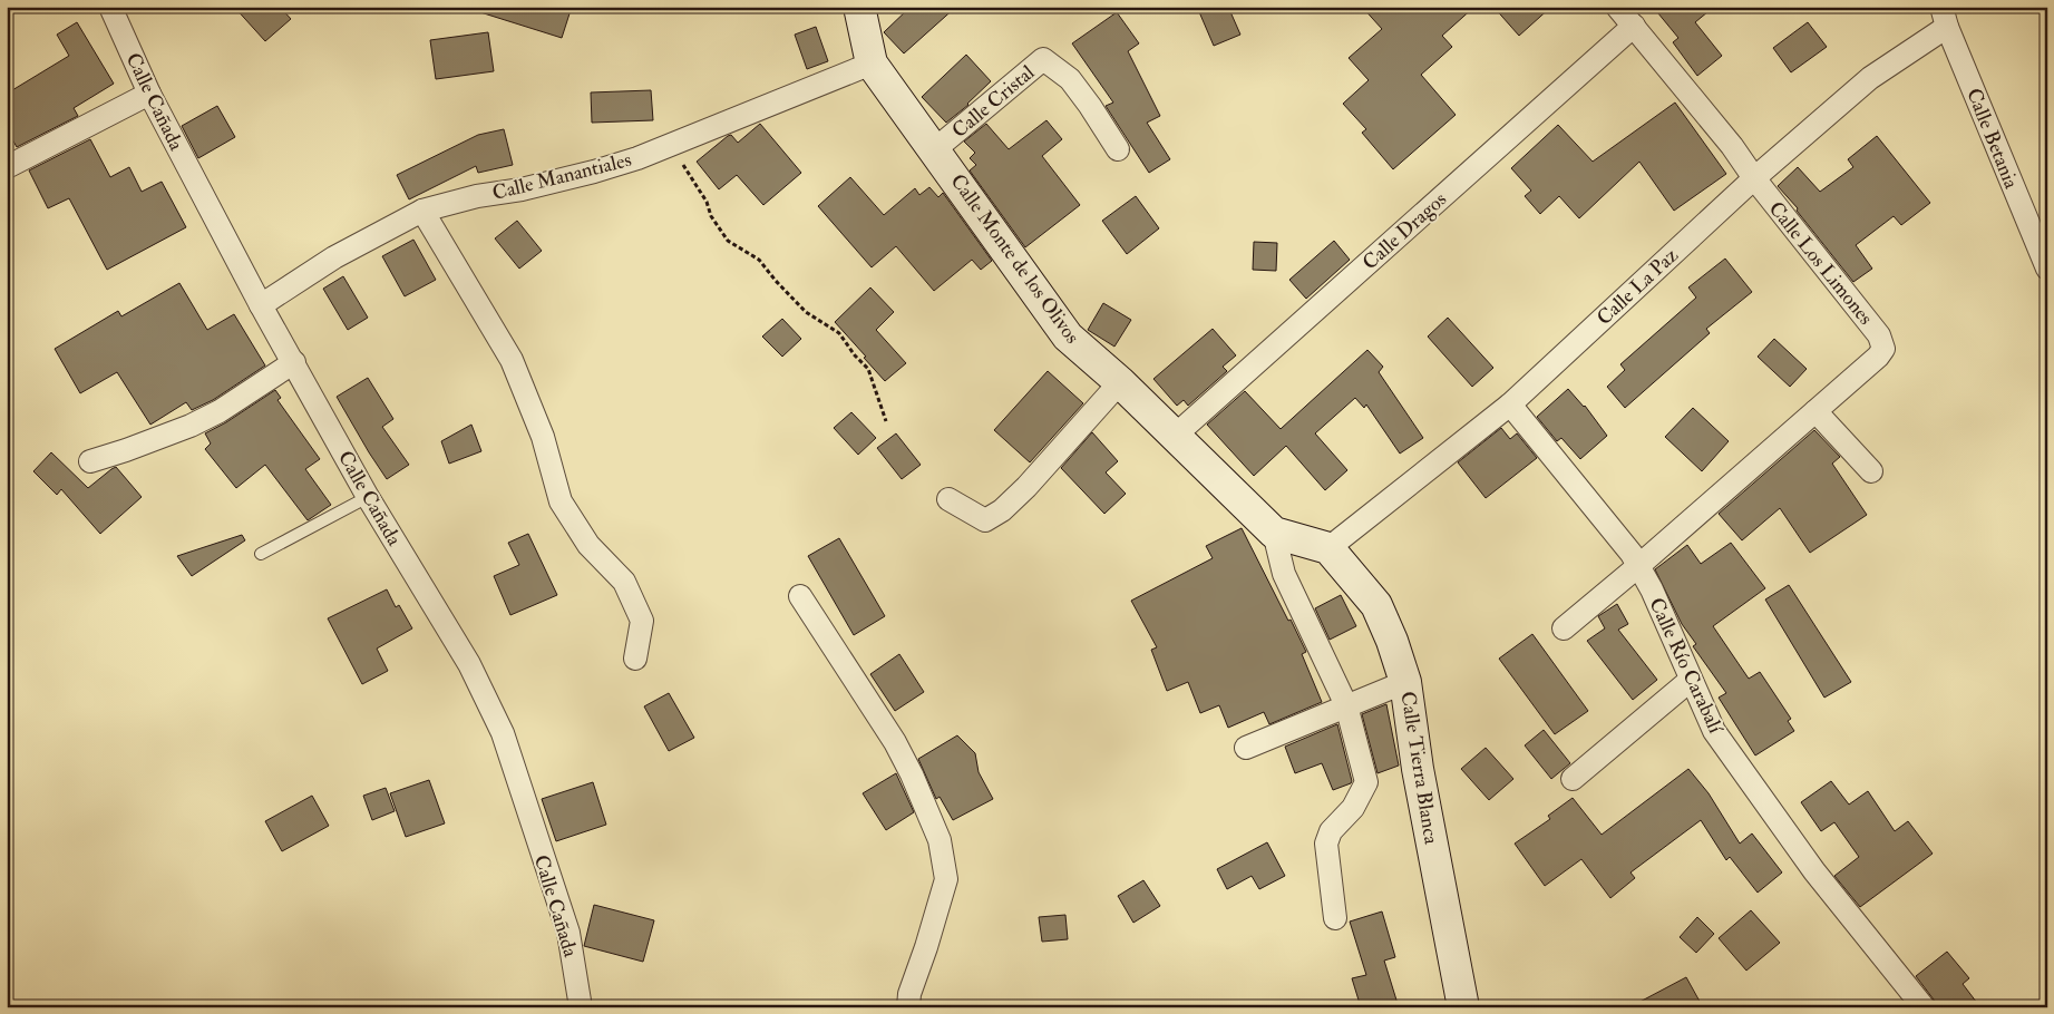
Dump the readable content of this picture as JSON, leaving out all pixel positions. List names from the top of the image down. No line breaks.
{"streets":{"street":["Calle Cañada","Calle Cristal","Calle Betania","Calle Manantiales","Calle Dragos","Calle Monte de los Olivos","Calle Los Limones","Calle La Paz","Calle Río Carabalí","Calle Tierra Blanca"]},"crossings":[["Calle Cañada","Calle Manantiales"],["Calle Cristal","Calle Monte de los Olivos"],["Calle Betania","Calle La Paz"],["Calle Manantiales","Calle Monte de los Olivos"],["Calle Dragos","Calle Monte de los Olivos"],["Calle Dragos","Calle Los Limones"],["Calle Monte de los Olivos","Calle La Paz"],["Calle Monte de los Olivos","Calle Tierra Blanca"],["Calle Los Limones","Calle La Paz"],["Calle La Paz","Calle Río Carabalí"],["Calle La Paz","Calle Tierra Blanca"]]}
